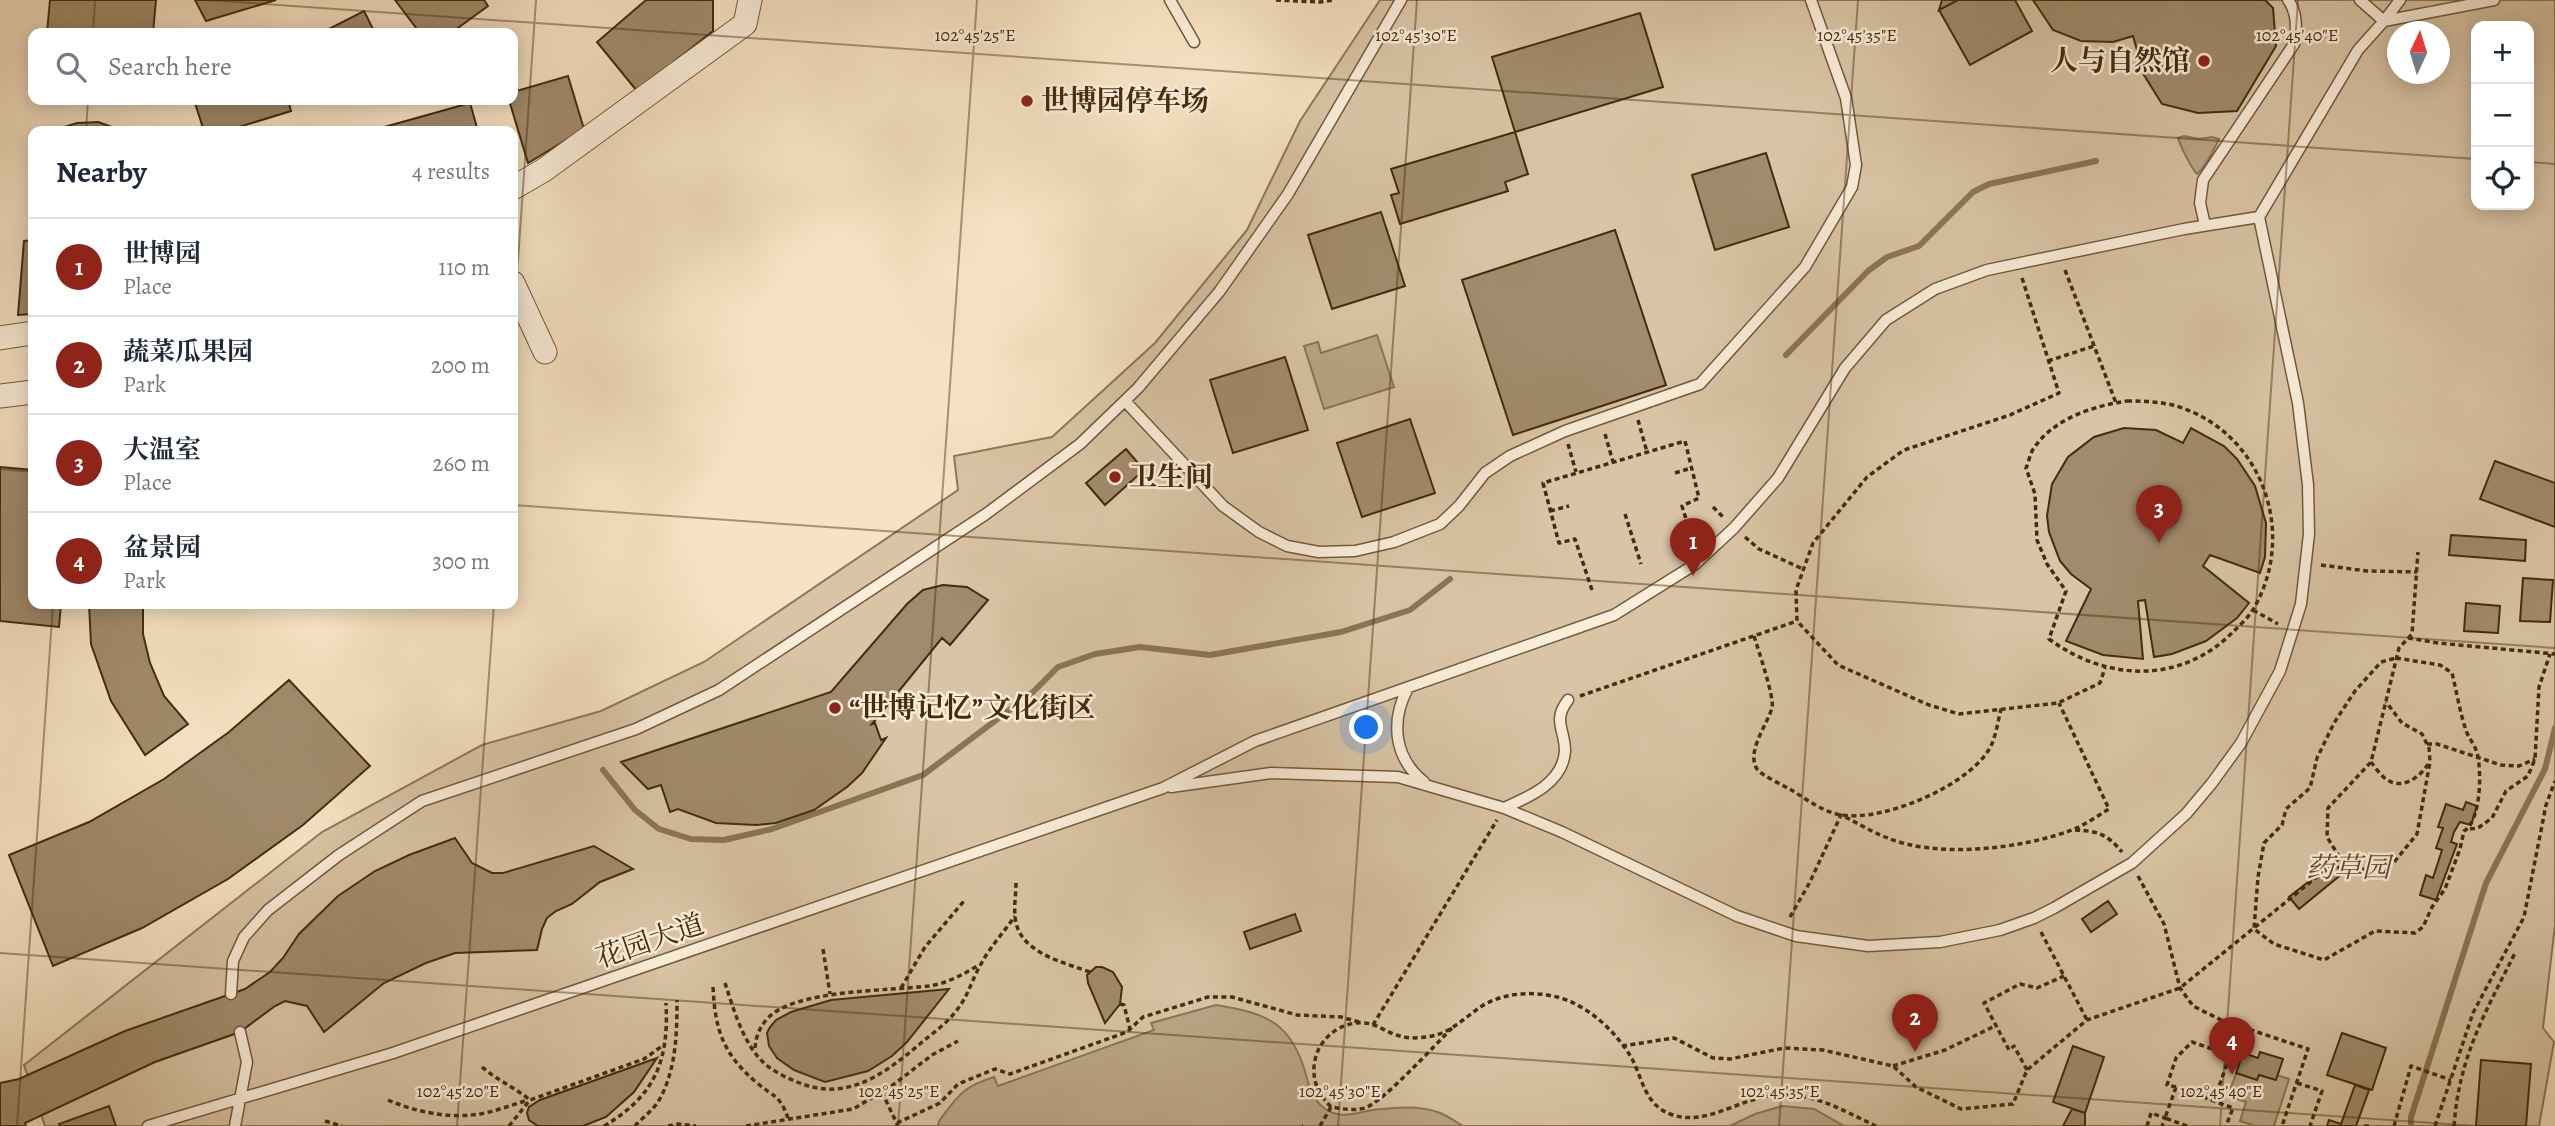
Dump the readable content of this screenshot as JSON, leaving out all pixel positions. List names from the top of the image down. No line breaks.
{"streets":{"lane":["花园大道"]},"parks":["药草园"],"places":["人与自然馆","世博园停车场","卫生间","“世博记忆”文化街区"],"north":"top","page":{"map_buttons":["+","−"],"search":"Search here","heading":["Nearby","4 results"],"list":[{"mark":"1","name":"世博园","note":"Place","value":"110 m"},{"mark":"2","name":"蔬菜瓜果园","note":"Park","value":"200 m"},{"mark":"3","name":"大温室","note":"Place","value":"260 m"},{"mark":"4","name":"盆景园","note":"Park","value":"300 m"}],"pins":["3","1","2","4"]},"coordinates":["102°45'25\"E","102°45'30\"E","102°45'35\"E","102°45'40\"E","102°45'20\"E"]}
